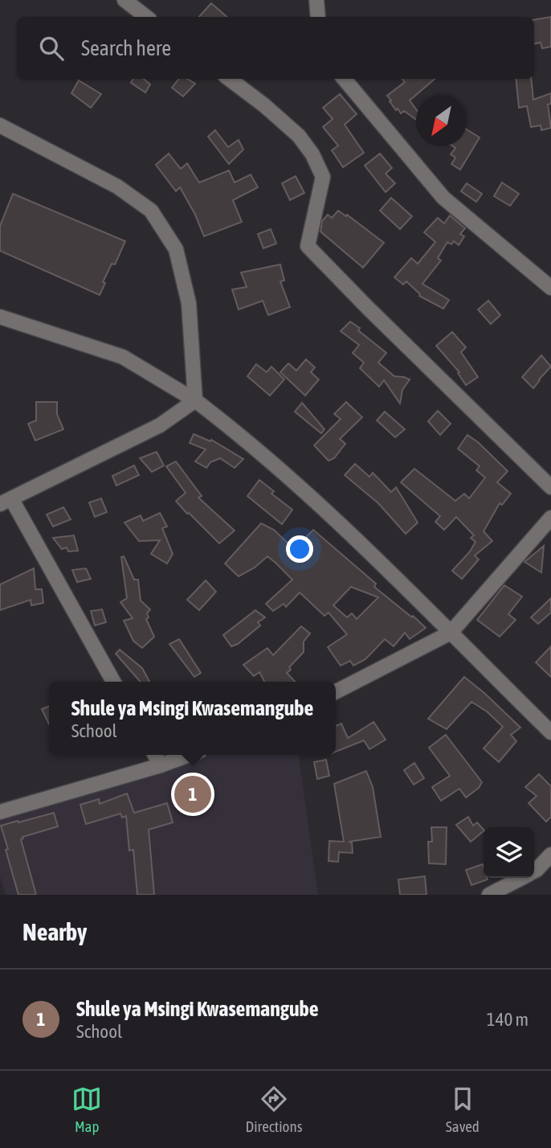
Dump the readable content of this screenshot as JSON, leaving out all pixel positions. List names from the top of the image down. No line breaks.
{"north":"bottom left","page":{"search":"Search here","popup":["Shule ya Msingi Kwasemangube","School"],"pins":"1","heading":"Nearby","list":[{"mark":"1","name":"Shule ya Msingi Kwasemangube","note":"School","value":"140 m"}],"nav":["Map","Directions","Saved"]}}
